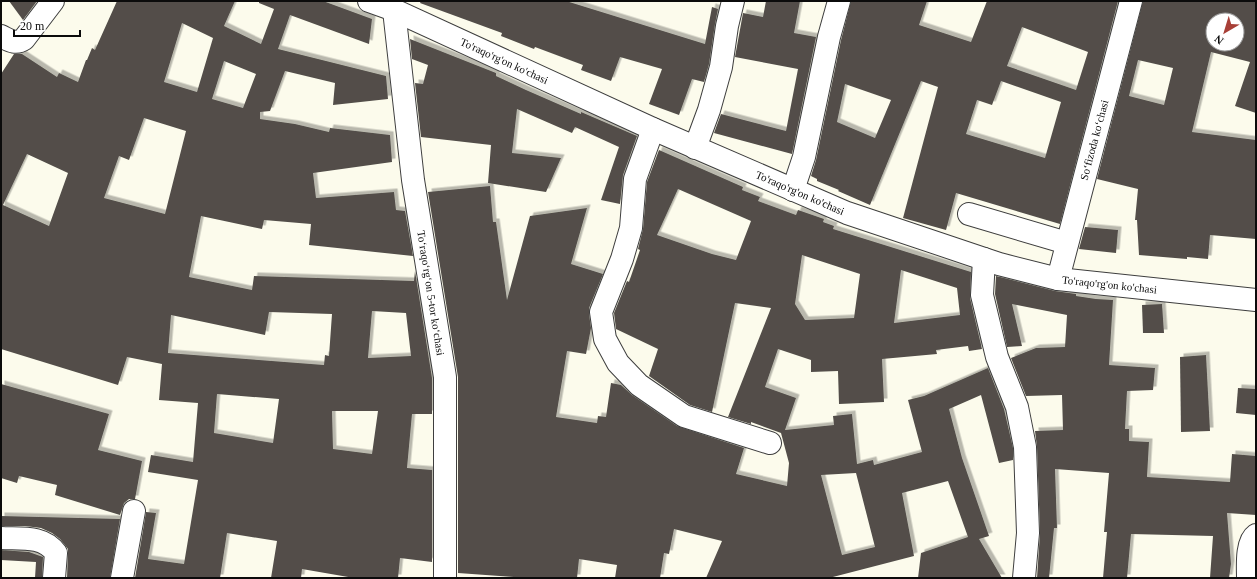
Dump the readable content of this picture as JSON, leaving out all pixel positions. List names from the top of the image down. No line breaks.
{"streets":{"street":["To'raqo'rg'on ko'chasi","Soʻfizoda koʻchasi","Toʻraqoʻrgʻon 5-tor koʻchasi"]},"crossings":[["To'raqo'rg'on ko'chasi","Soʻfizoda koʻchasi"],["To'raqo'rg'on ko'chasi","Toʻraqoʻrgʻon 5-tor koʻchasi"]],"scale_bar":"20 m","north":"bottom left"}
